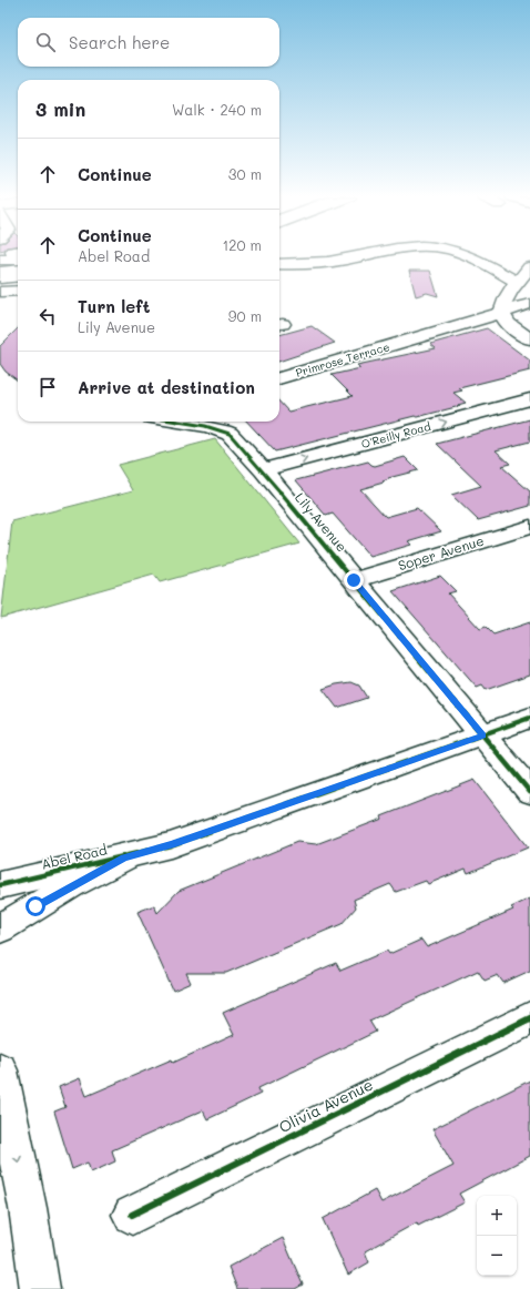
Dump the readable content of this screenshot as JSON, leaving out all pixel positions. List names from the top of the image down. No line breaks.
{"streets":{"street":["Primrose Terrace","O'Reilly Road","Lily Avenue","Soper Avenue","Abel Road","Olivia Avenue"]},"crossings":[["O'Reilly Road","Lily Avenue"],["Lily Avenue","Soper Avenue"],["Lily Avenue","Abel Road"]],"one_way":["O'Reilly Road"],"page":{"search":"Search here","heading":["3 min","Walk · 240 m"],"list":[["Continue","30 m"],["Continue","Abel Road","120 m"],["Turn left","Lily Avenue","90 m"],"Arrive at destination"],"map_buttons":["+","−"]}}
